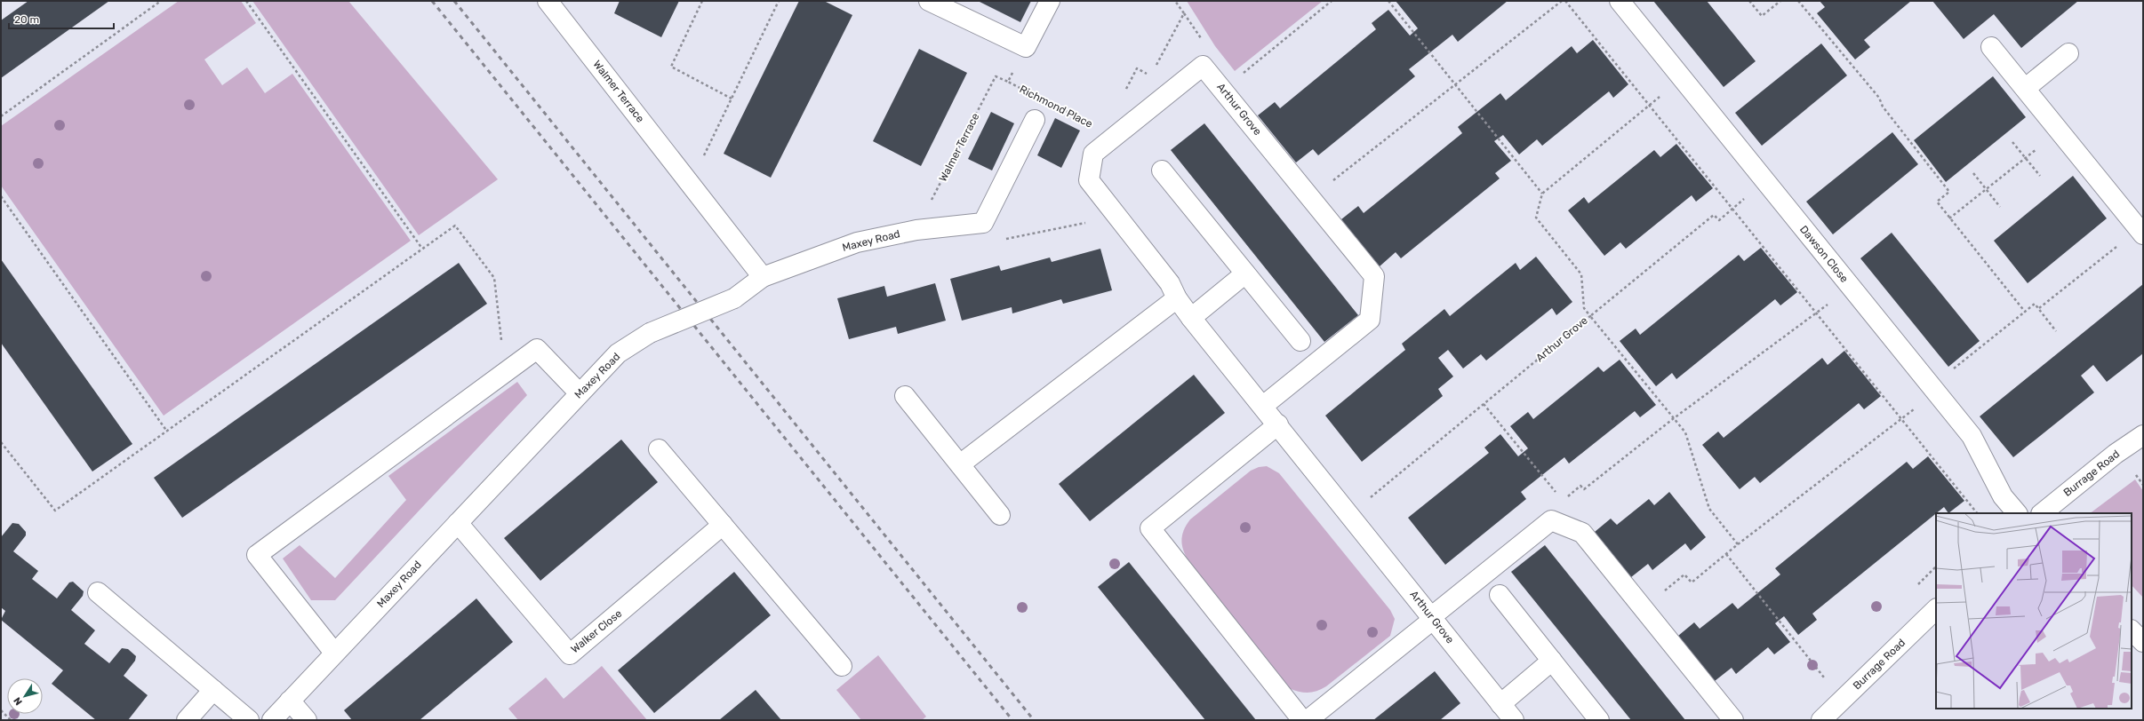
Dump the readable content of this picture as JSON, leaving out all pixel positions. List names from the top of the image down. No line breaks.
{"streets":{"street":["Walmer Terrace","Arthur Grove","Maxey Road","Dawson Close","Burrage Road","Walker Close"],"path":["Richmond Place"]},"crossings":[["Walmer Terrace","Richmond Place"],["Walmer Terrace","Maxey Road"],["Maxey Road","Walker Close"]],"scale_bar":"20 m","north":"bottom left"}
